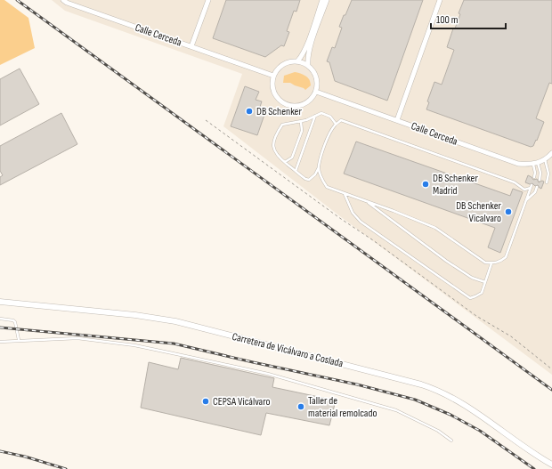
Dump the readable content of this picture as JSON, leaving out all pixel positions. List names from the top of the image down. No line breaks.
{"streets":{"street":["Calle Cerceda","Carretera de Vicálvaro a Coslada"]},"places":["DB Schenker","DB Schenker Madrid","DB Schenker Vicalvaro","CEPSA Vicálvaro","Taller de material remolcado"],"scale_bar":"100 m"}
